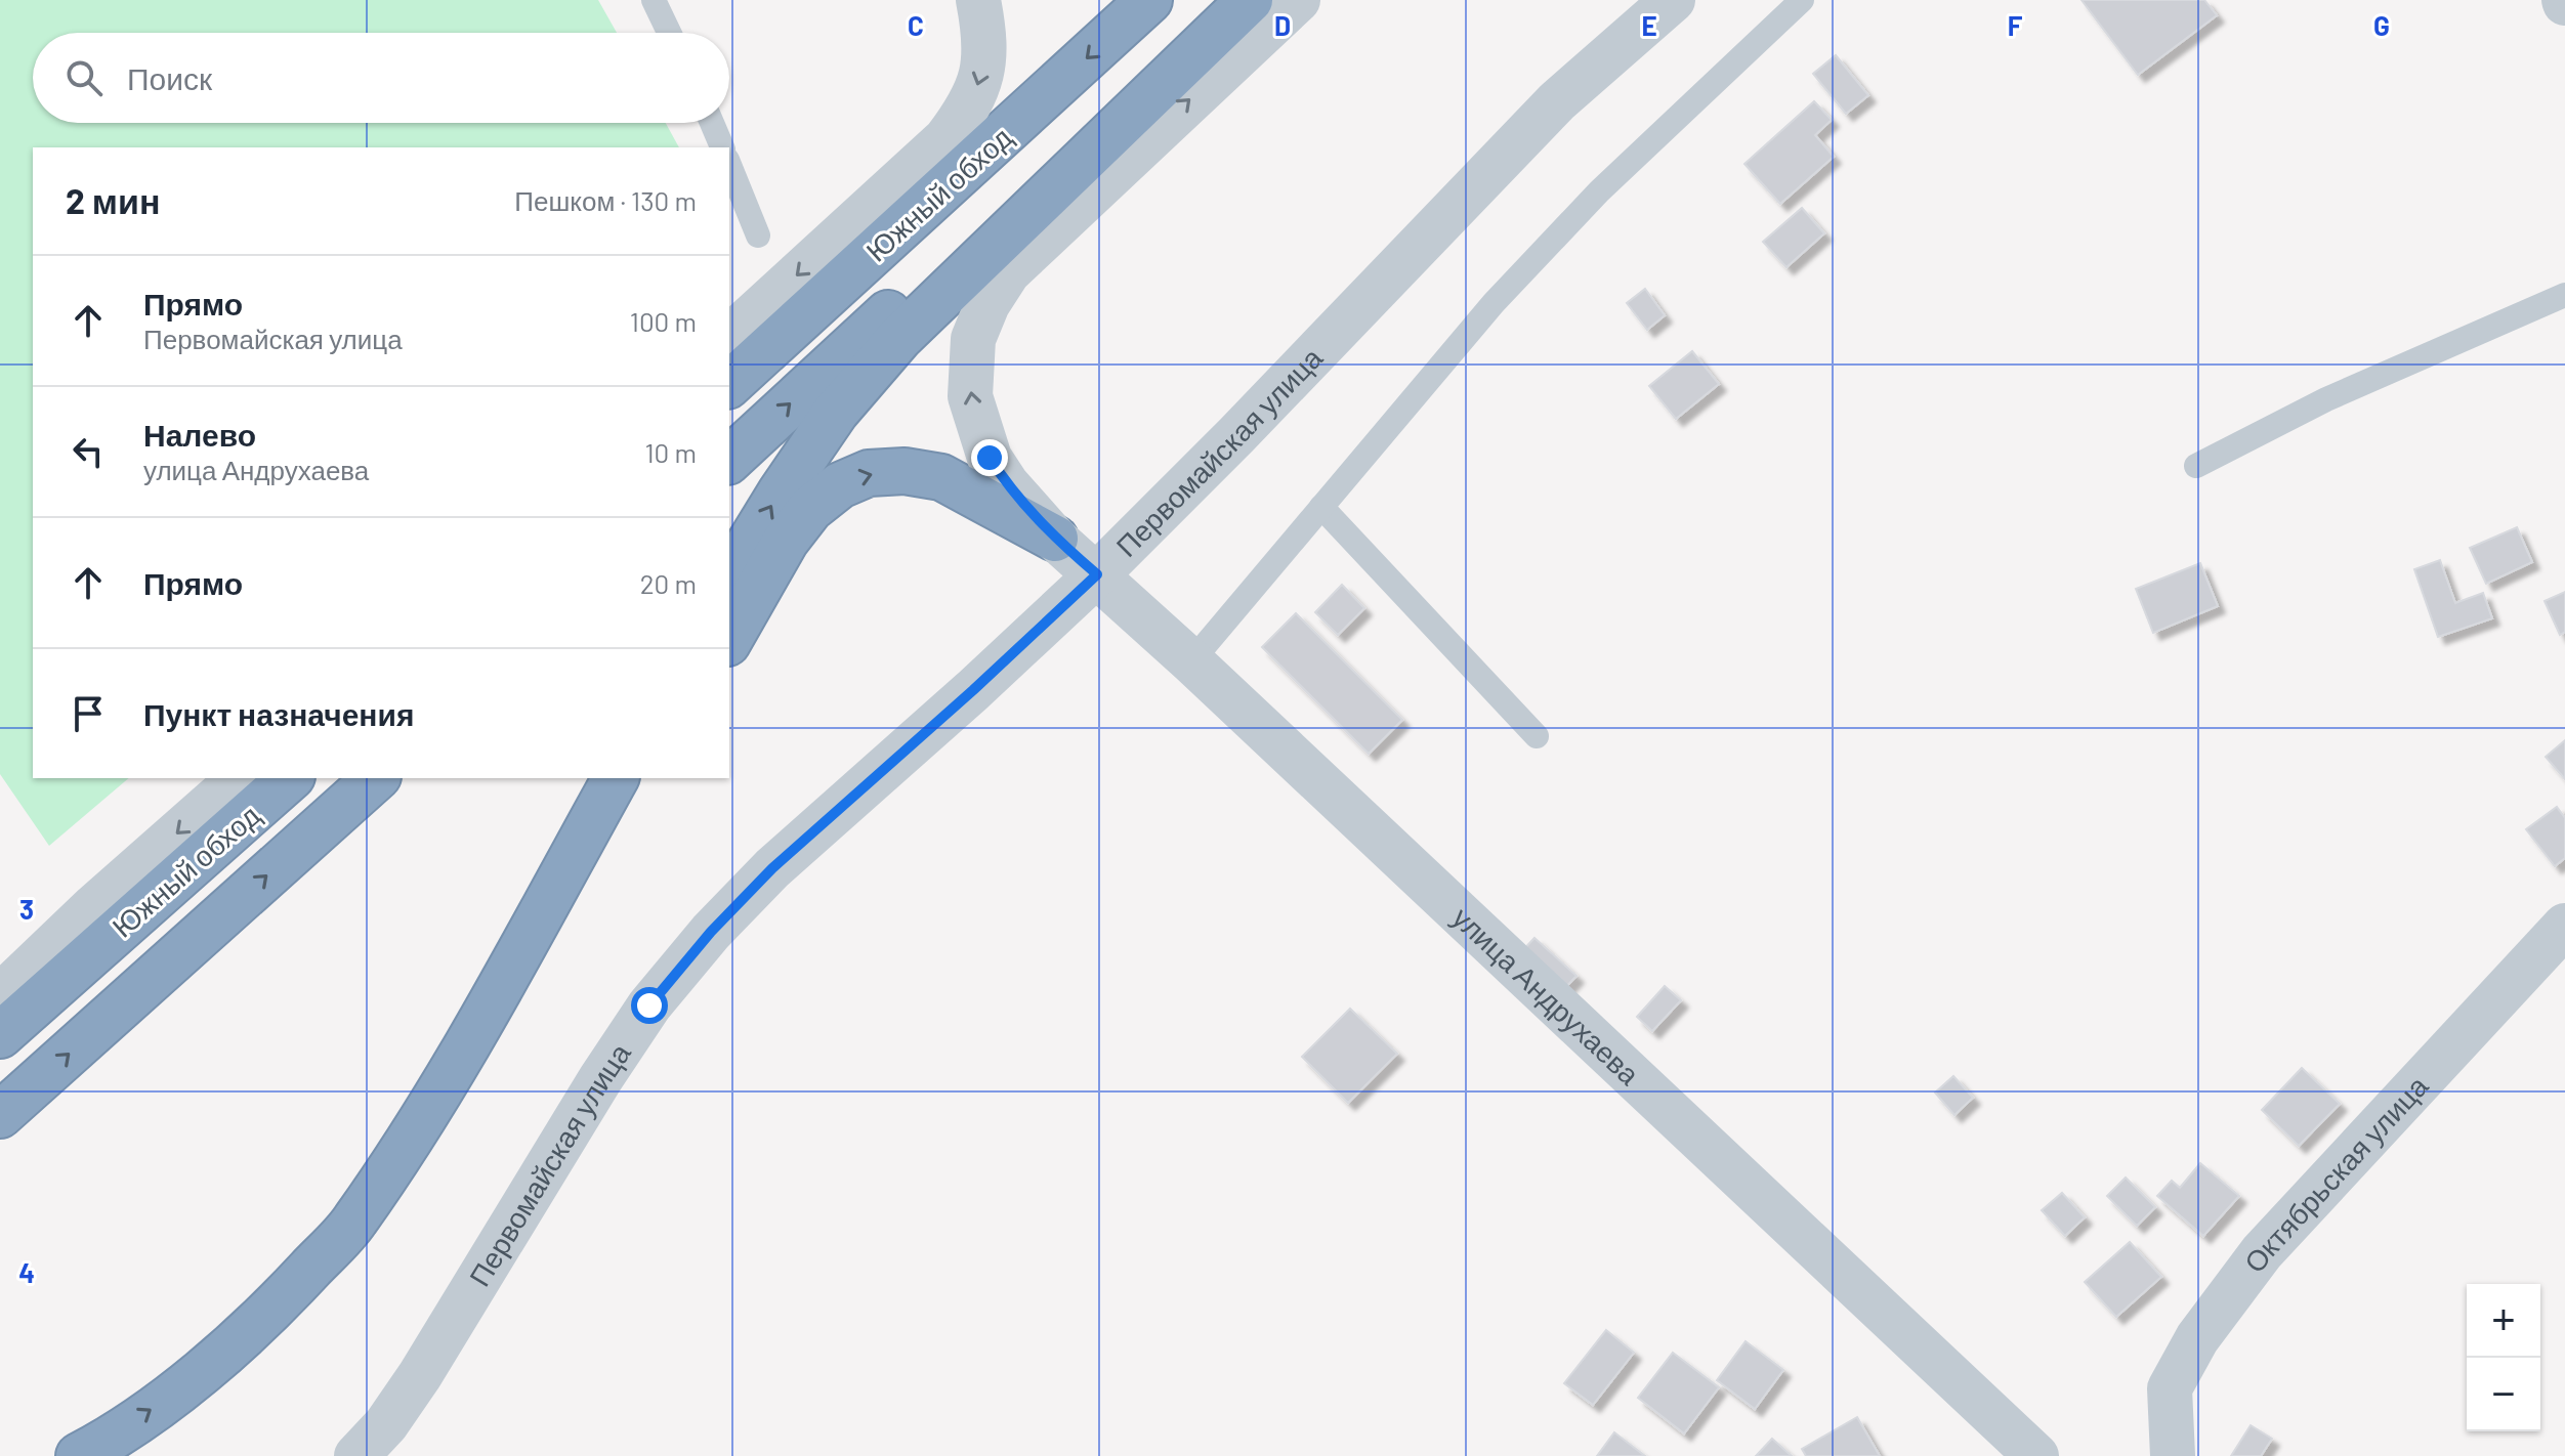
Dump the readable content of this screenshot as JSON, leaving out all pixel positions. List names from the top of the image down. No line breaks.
{"streets":{"highway":["Южный обход"],"street":["Первомайская улица","улица Андрухаева","Октябрьская улица"]},"crossings":[["Первомайская улица","улица Андрухаева"]],"page":{"search":"Поиск","heading":["2 мин","Пешком · 130 m"],"list":[["Прямо","Первомайская улица","100 m"],["Налево","улица Андрухаева","10 m"],["Прямо","20 m"],"Пункт назначения"],"map_buttons":["+","−"]},"grid":{"columns":["C","D","E","F","G"],"rows":["3","4"]}}
